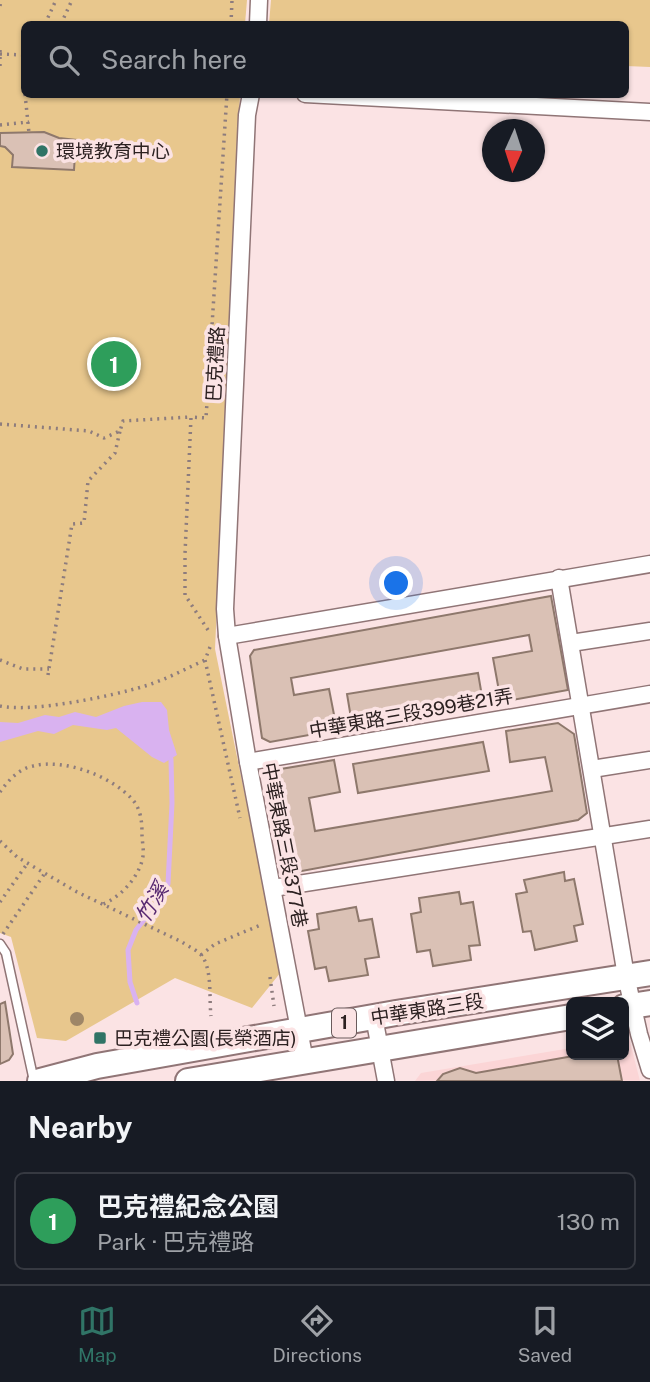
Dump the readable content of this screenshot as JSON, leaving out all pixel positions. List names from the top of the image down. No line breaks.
{"streets":{"main road":["中華東路三段","1"],"street":["巴克禮路","中華東路三段399巷21弄","中華東路三段377巷"]},"crossings":[["巴克禮路","中華東路三段377巷"],["中華東路三段399巷21弄","中華東路三段377巷"],["中華東路三段377巷","中華東路三段"]],"water":["竹溪"],"places":{"other":["環境教育中心"],"transit":["巴克禮公園(長榮酒店)"]},"north":"bottom","page":{"search":"Search here","pins":"1","heading":"Nearby","list":[{"mark":"1","name":"巴克禮紀念公園","note":"Park · 巴克禮路","value":"130 m"}],"nav":["Map","Directions","Saved"]}}
